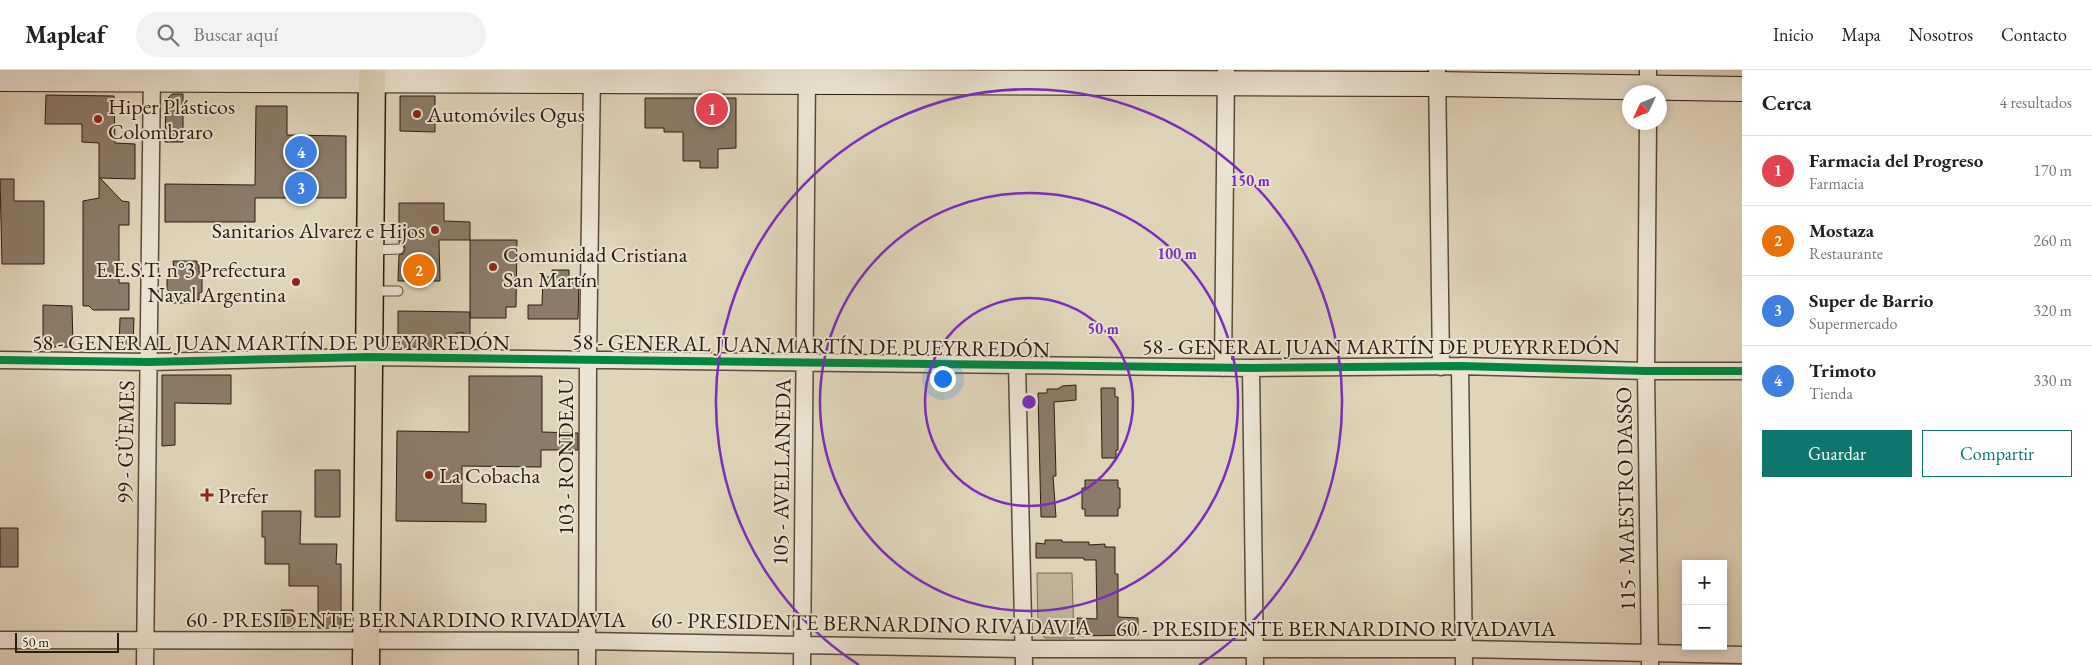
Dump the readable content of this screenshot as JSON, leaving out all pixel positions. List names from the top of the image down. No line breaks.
{"streets":{"street":["58 - GENERAL JUAN MARTÍN DE PUEYRREDÓN","99 - GÜEMES","103 - RONDEAU","105 - AVELLANEDA","115 - MAESTRO DASSO","60 - PRESIDENTE BERNARDINO RIVADAVIA"]},"crossings":[["58 - GENERAL JUAN MARTÍN DE PUEYRREDÓN","99 - GÜEMES"],["58 - GENERAL JUAN MARTÍN DE PUEYRREDÓN","103 - RONDEAU"],["58 - GENERAL JUAN MARTÍN DE PUEYRREDÓN","105 - AVELLANEDA"],["58 - GENERAL JUAN MARTÍN DE PUEYRREDÓN","115 - MAESTRO DASSO"],["99 - GÜEMES","60 - PRESIDENTE BERNARDINO RIVADAVIA"],["103 - RONDEAU","60 - PRESIDENTE BERNARDINO RIVADAVIA"],["105 - AVELLANEDA","60 - PRESIDENTE BERNARDINO RIVADAVIA"],["115 - MAESTRO DASSO","60 - PRESIDENTE BERNARDINO RIVADAVIA"]],"places":{"other":["Automóviles Ogus","Hiper Plásticos Colombraro","Sanitarios Alvarez e Hijos","Comunidad Cristiana San Martín","E.E.S.T. n°3 Prefectura Naval Argentina","La Cobacha"],"health":["Prefer"]},"scale_bar":"50 m","north":"bottom left","page":{"header":"Mapleaf","search":"Buscar aquí","nav":["Inicio","Mapa","Nosotros","Contacto"],"heading":["Cerca","4 resultados"],"pins":["1","4","3","2"],"list":[{"mark":"1","name":"Farmacia del Progreso","note":"Farmacia","value":"170 m"},{"mark":"2","name":"Mostaza","note":"Restaurante","value":"260 m"},{"mark":"3","name":"Super de Barrio","note":"Supermercado","value":"320 m"},{"mark":"4","name":"Trimoto","note":"Tienda","value":"330 m"}],"buttons":["Guardar","Compartir"],"map_buttons":["+","−"],"scale":"50 m"},"rings":["150 m","100 m","50 m"]}
